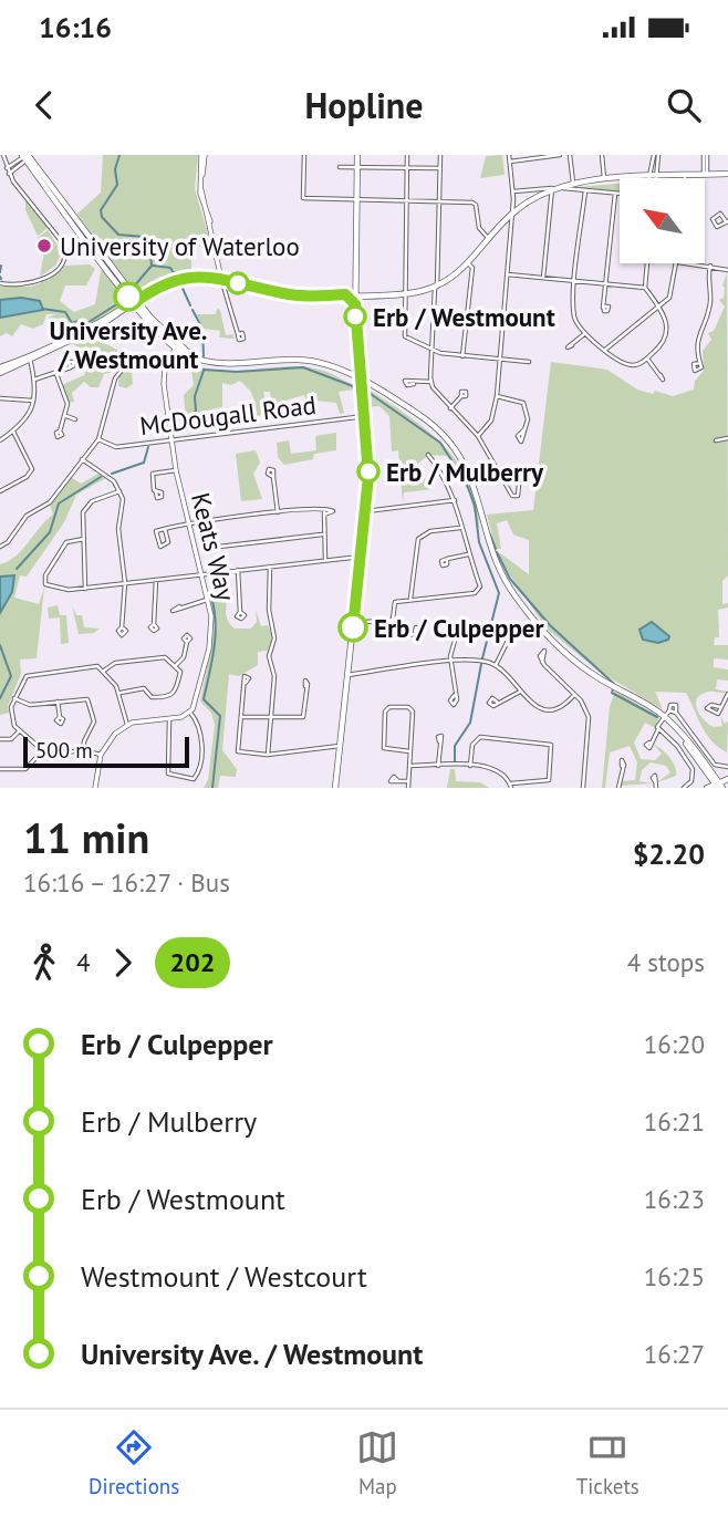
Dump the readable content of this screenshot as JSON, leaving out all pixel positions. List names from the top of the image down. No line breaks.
{"streets":{"street":["McDougall Road","Keats Way"]},"crossings":[["McDougall Road","Keats Way"]],"places":["University of Waterloo","University Ave. / Westmount","Erb / Westmount","Erb / Mulberry","Erb / Culpepper"],"lines":["bus line 202"],"scale_bar":"500 m","north":"top left","page":{"status":"16:16","header":"Hopline","scale":"500 m","heading":["11 min","16:16 – 16:27 · Bus","$2.20"],"legs":["4","202","4 stops"],"list":[{"name":"Erb / Culpepper","value":"16:20"},{"name":"Erb / Mulberry","value":"16:21"},{"name":"Erb / Westmount","value":"16:23"},{"name":"Westmount / Westcourt","value":"16:25"},{"name":"University Ave. / Westmount","value":"16:27"}],"tabs":["Directions","Map","Tickets"]}}
